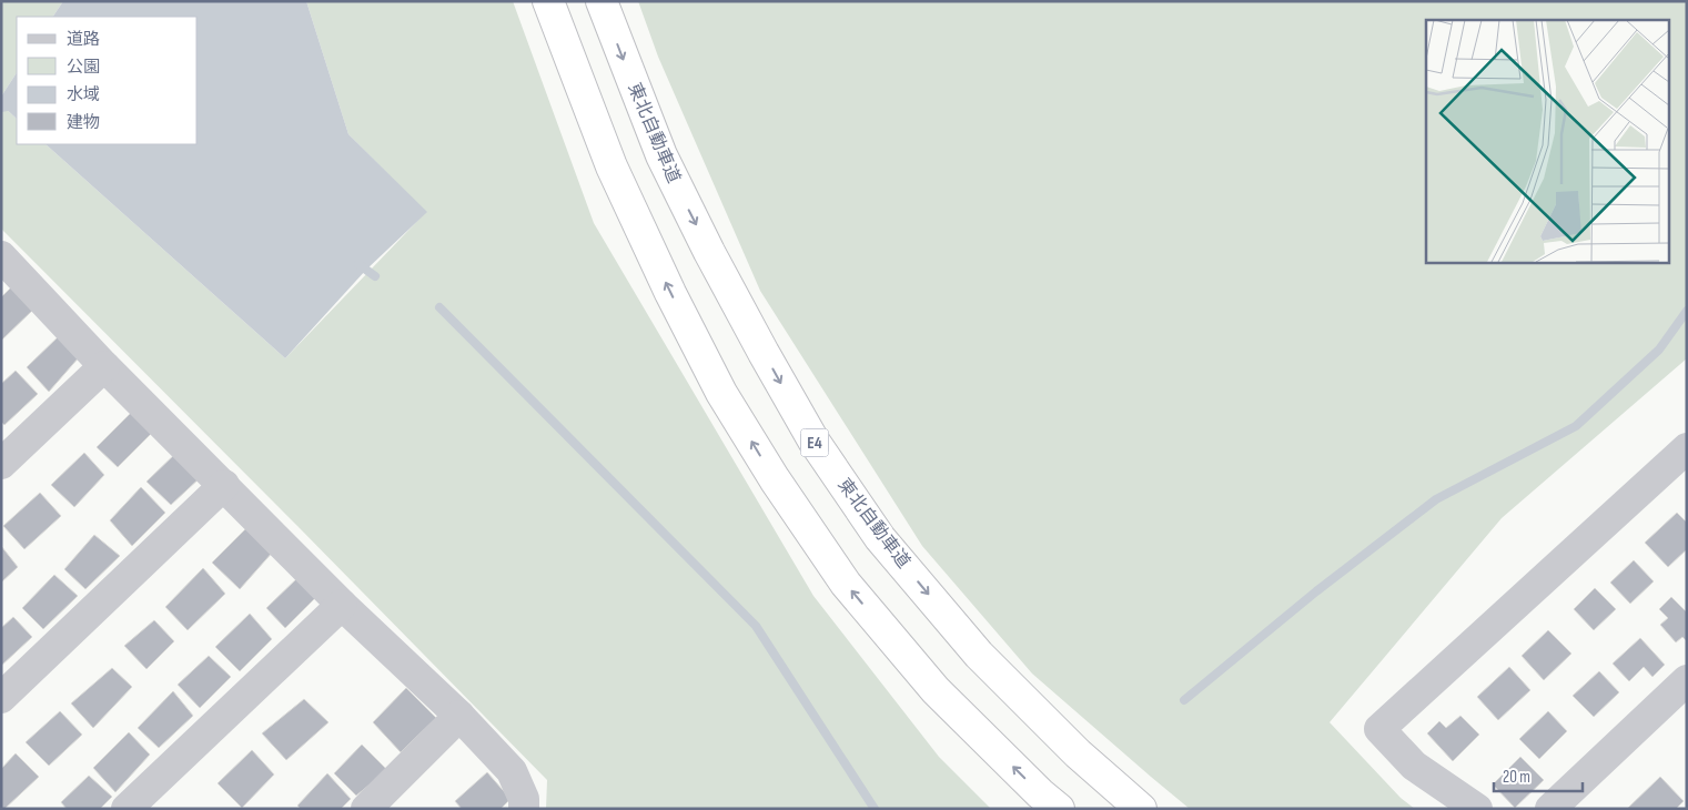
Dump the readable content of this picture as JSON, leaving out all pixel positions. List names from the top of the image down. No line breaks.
{"streets":{"highway":["東北自動車道","E4"]},"legend":["道路","公園","水域","建物"],"scale_bar":"20 m"}
